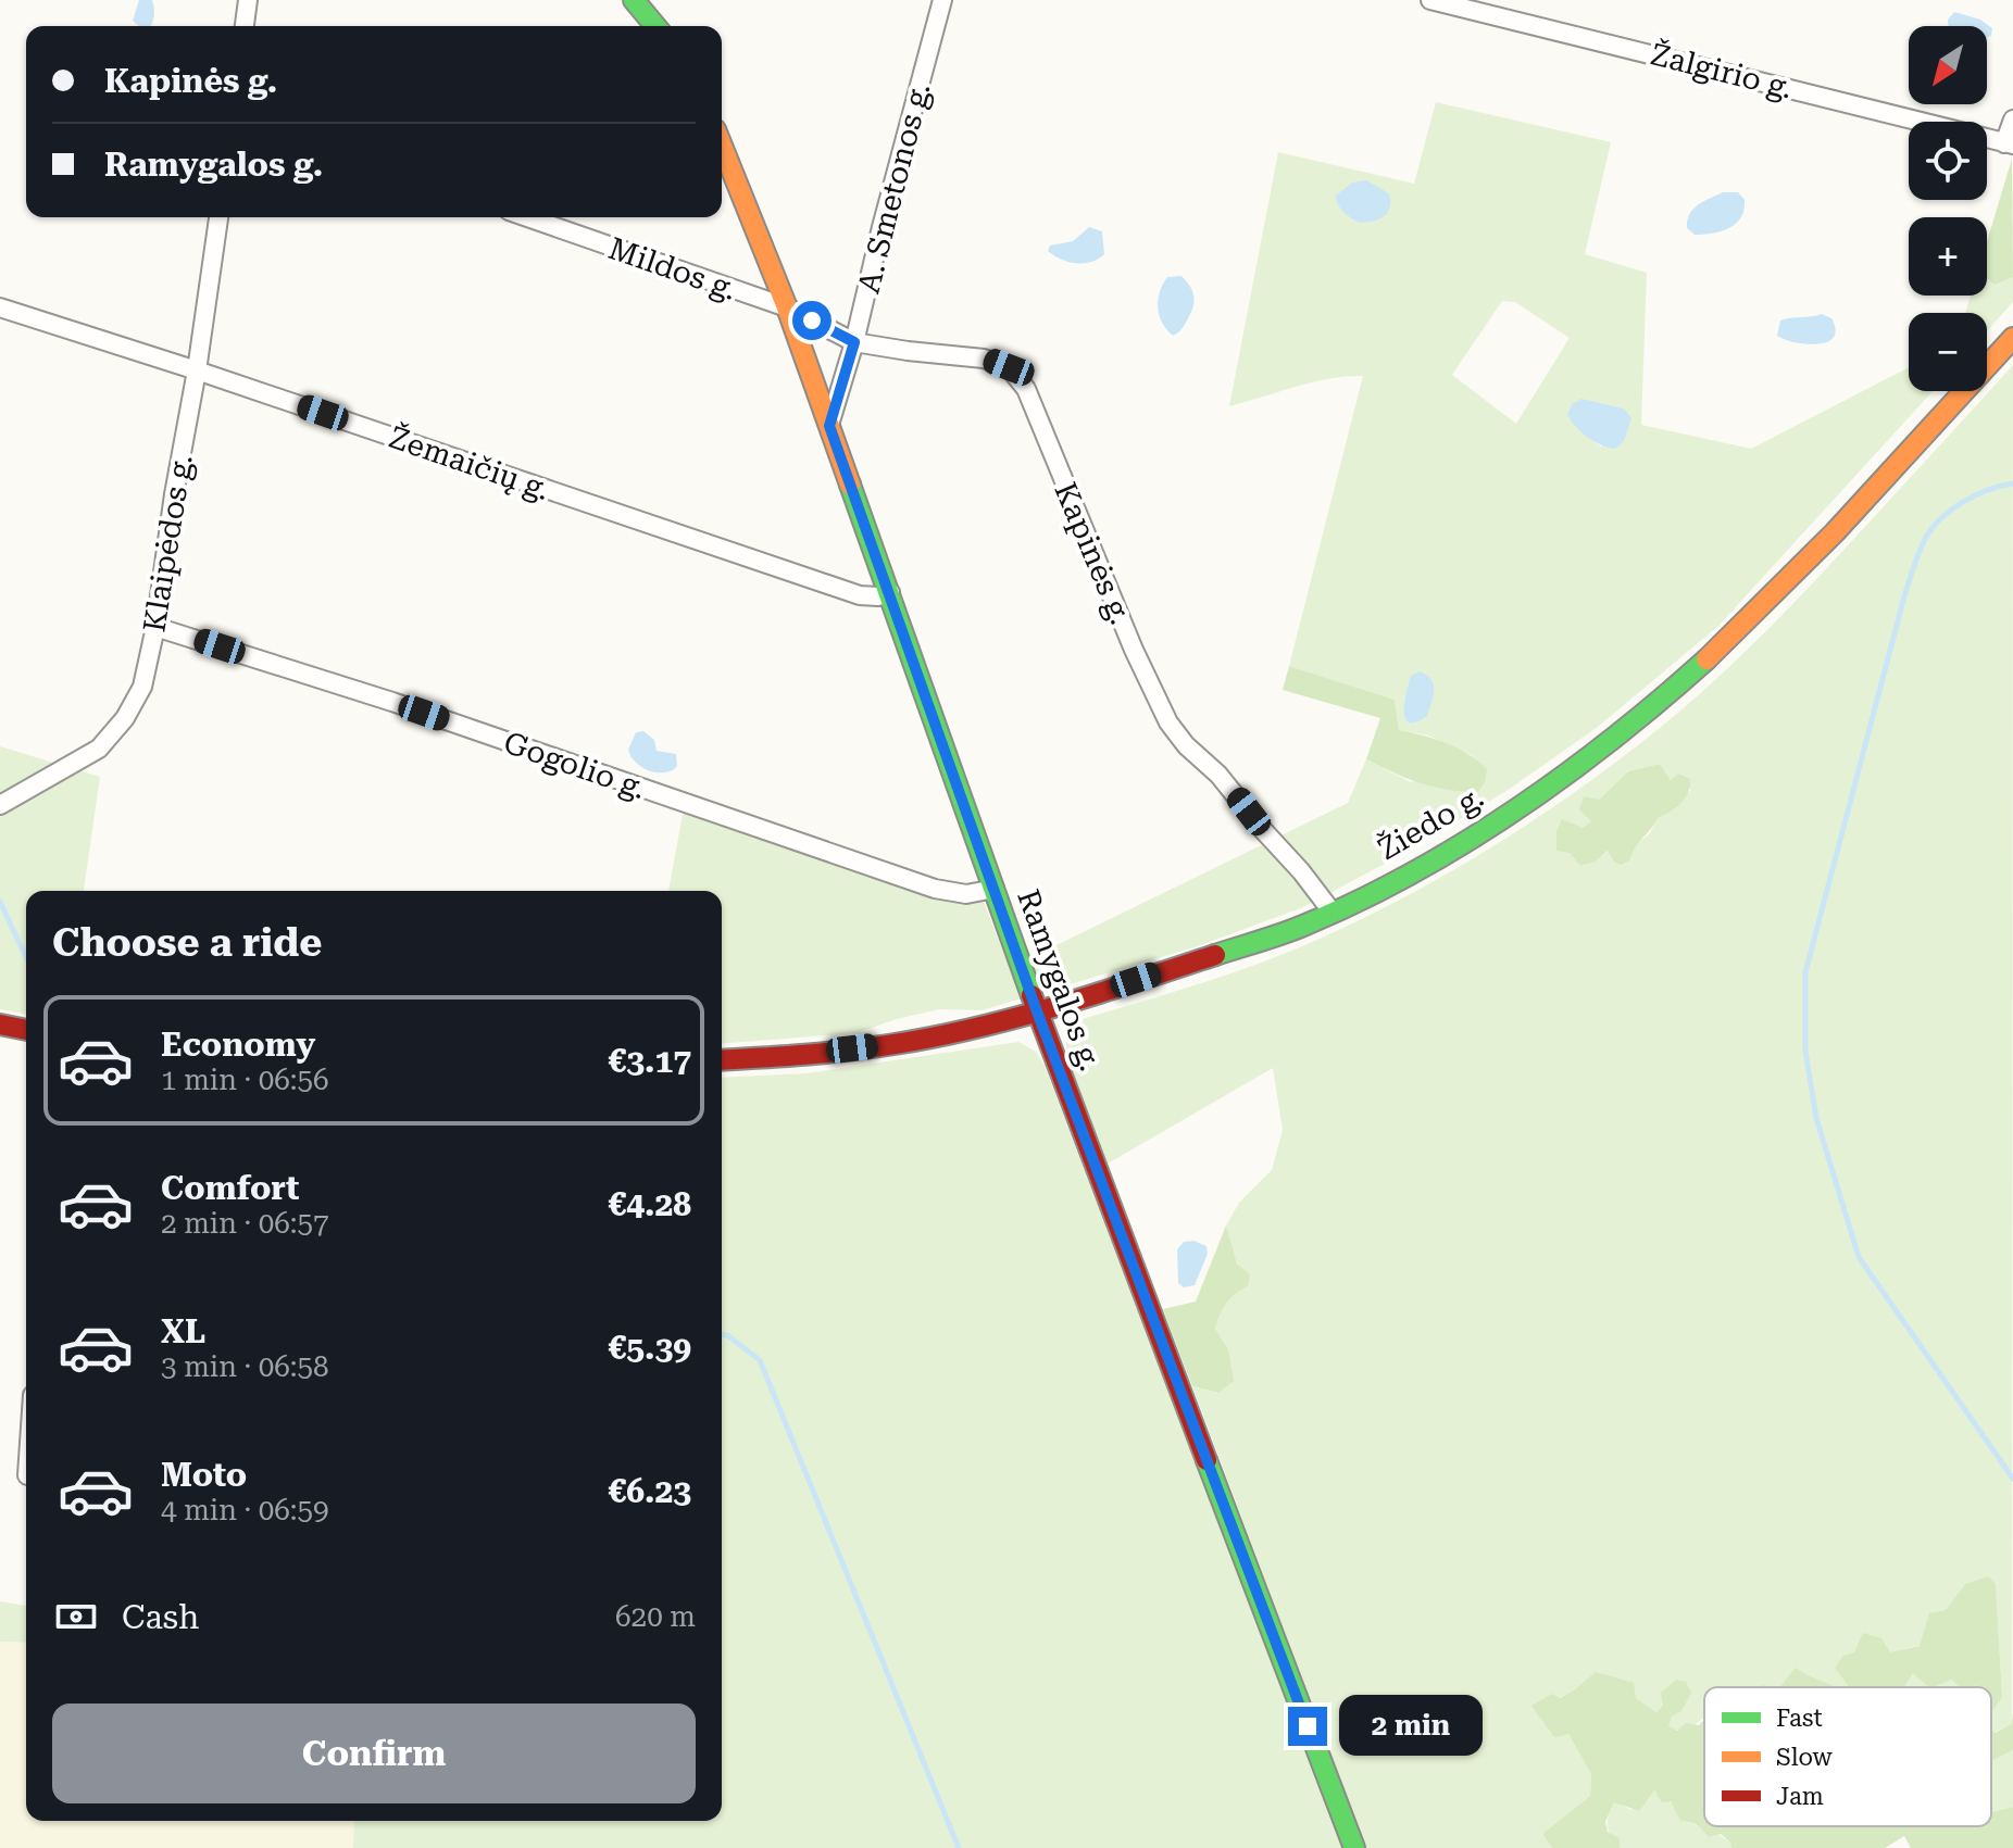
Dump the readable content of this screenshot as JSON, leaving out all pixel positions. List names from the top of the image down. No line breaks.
{"streets":{"main road":["Žiedo g.","Ramygalos g."],"street":["Žalgirio g.","A. Smetonos g.","Mildos g.","Žemaičių g.","Klaipėdos g.","Kapinės g.","Gogolio g."]},"crossings":[["A. Smetonos g.","Kapinės g."],["A. Smetonos g.","Ramygalos g."],["Mildos g.","Kapinės g."],["Mildos g.","Ramygalos g."],["Žemaičių g.","Klaipėdos g."],["Žemaičių g.","Ramygalos g."],["Klaipėdos g.","Gogolio g."],["Kapinės g.","Žiedo g."],["Kapinės g.","Ramygalos g."],["Gogolio g.","Ramygalos g."],["Žiedo g.","Ramygalos g."]],"legend":["Fast","Slow","Jam"],"north":"bottom left","page":{"map_buttons":["+","−"],"banner":["Kapinės g.","Ramygalos g."],"heading":"Choose a ride","list":[{"name":"Economy","note":"1 min · 06:56","value":"€3.17"},{"name":"Comfort","note":"2 min · 06:57","value":"€4.28"},{"name":"XL","note":"3 min · 06:58","value":"€5.39"},{"name":"Moto","note":"4 min · 06:59","value":"€6.23"}],"pay":["Cash","620 m"],"buttons":"Confirm","bubble":"2 min"}}
